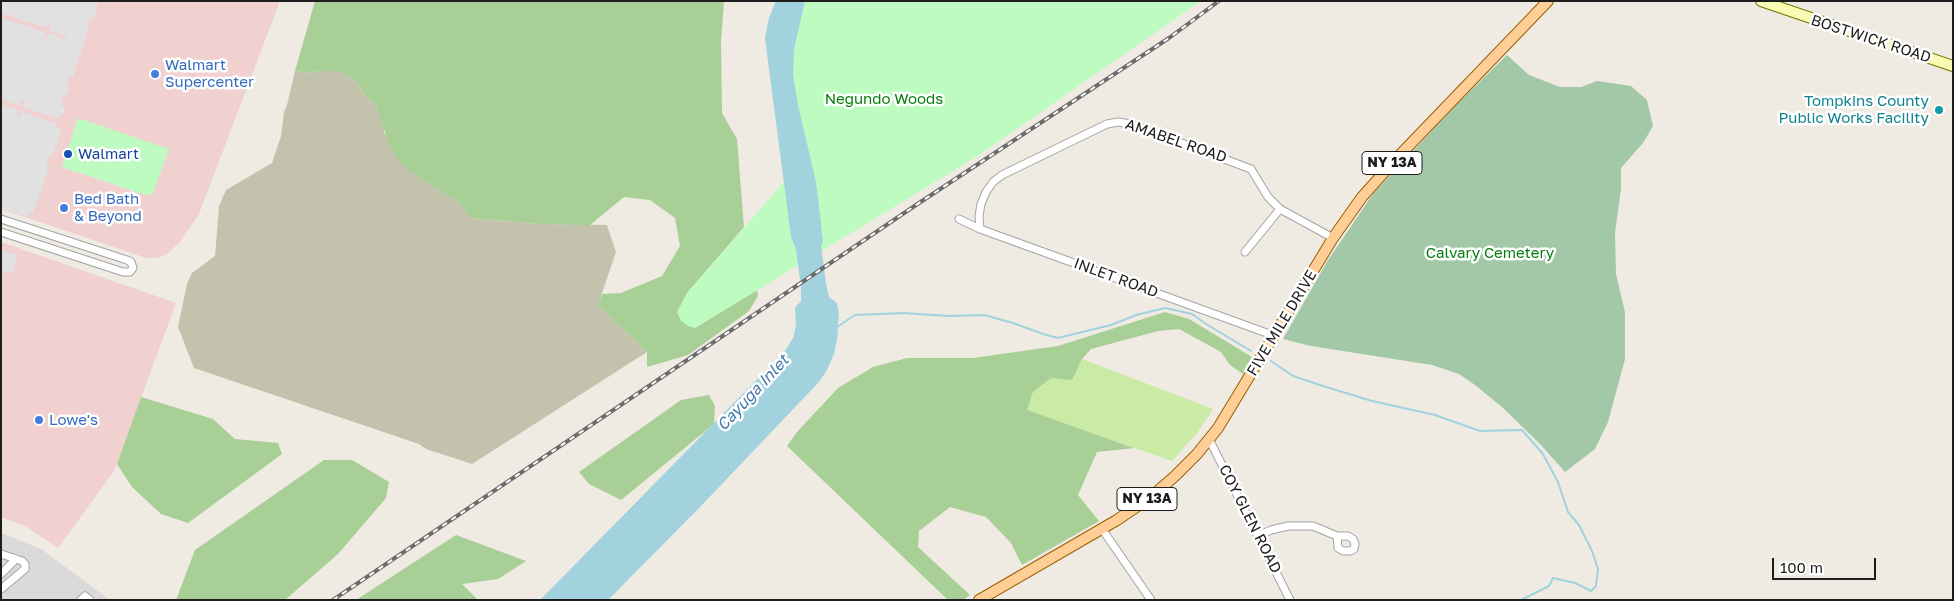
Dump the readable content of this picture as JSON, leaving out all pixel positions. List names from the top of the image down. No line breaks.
{"streets":{"main road":["NY 13A","FIVE MILE DRIVE"],"street":["BOSTWICK ROAD","AMABEL ROAD","INLET ROAD","COY GLEN ROAD"]},"crossings":[["AMABEL ROAD","INLET ROAD"],["AMABEL ROAD","FIVE MILE DRIVE"],["INLET ROAD","FIVE MILE DRIVE"],["FIVE MILE DRIVE","COY GLEN ROAD"]],"water":["Cayuga Inlet"],"parks":["Negundo Woods","Calvary Cemetery"],"places":["Walmart Supercenter","Tompkins County Public Works Facility","Walmart","Bed Bath & Beyond","Lowe's"],"scale_bar":"100 m"}
